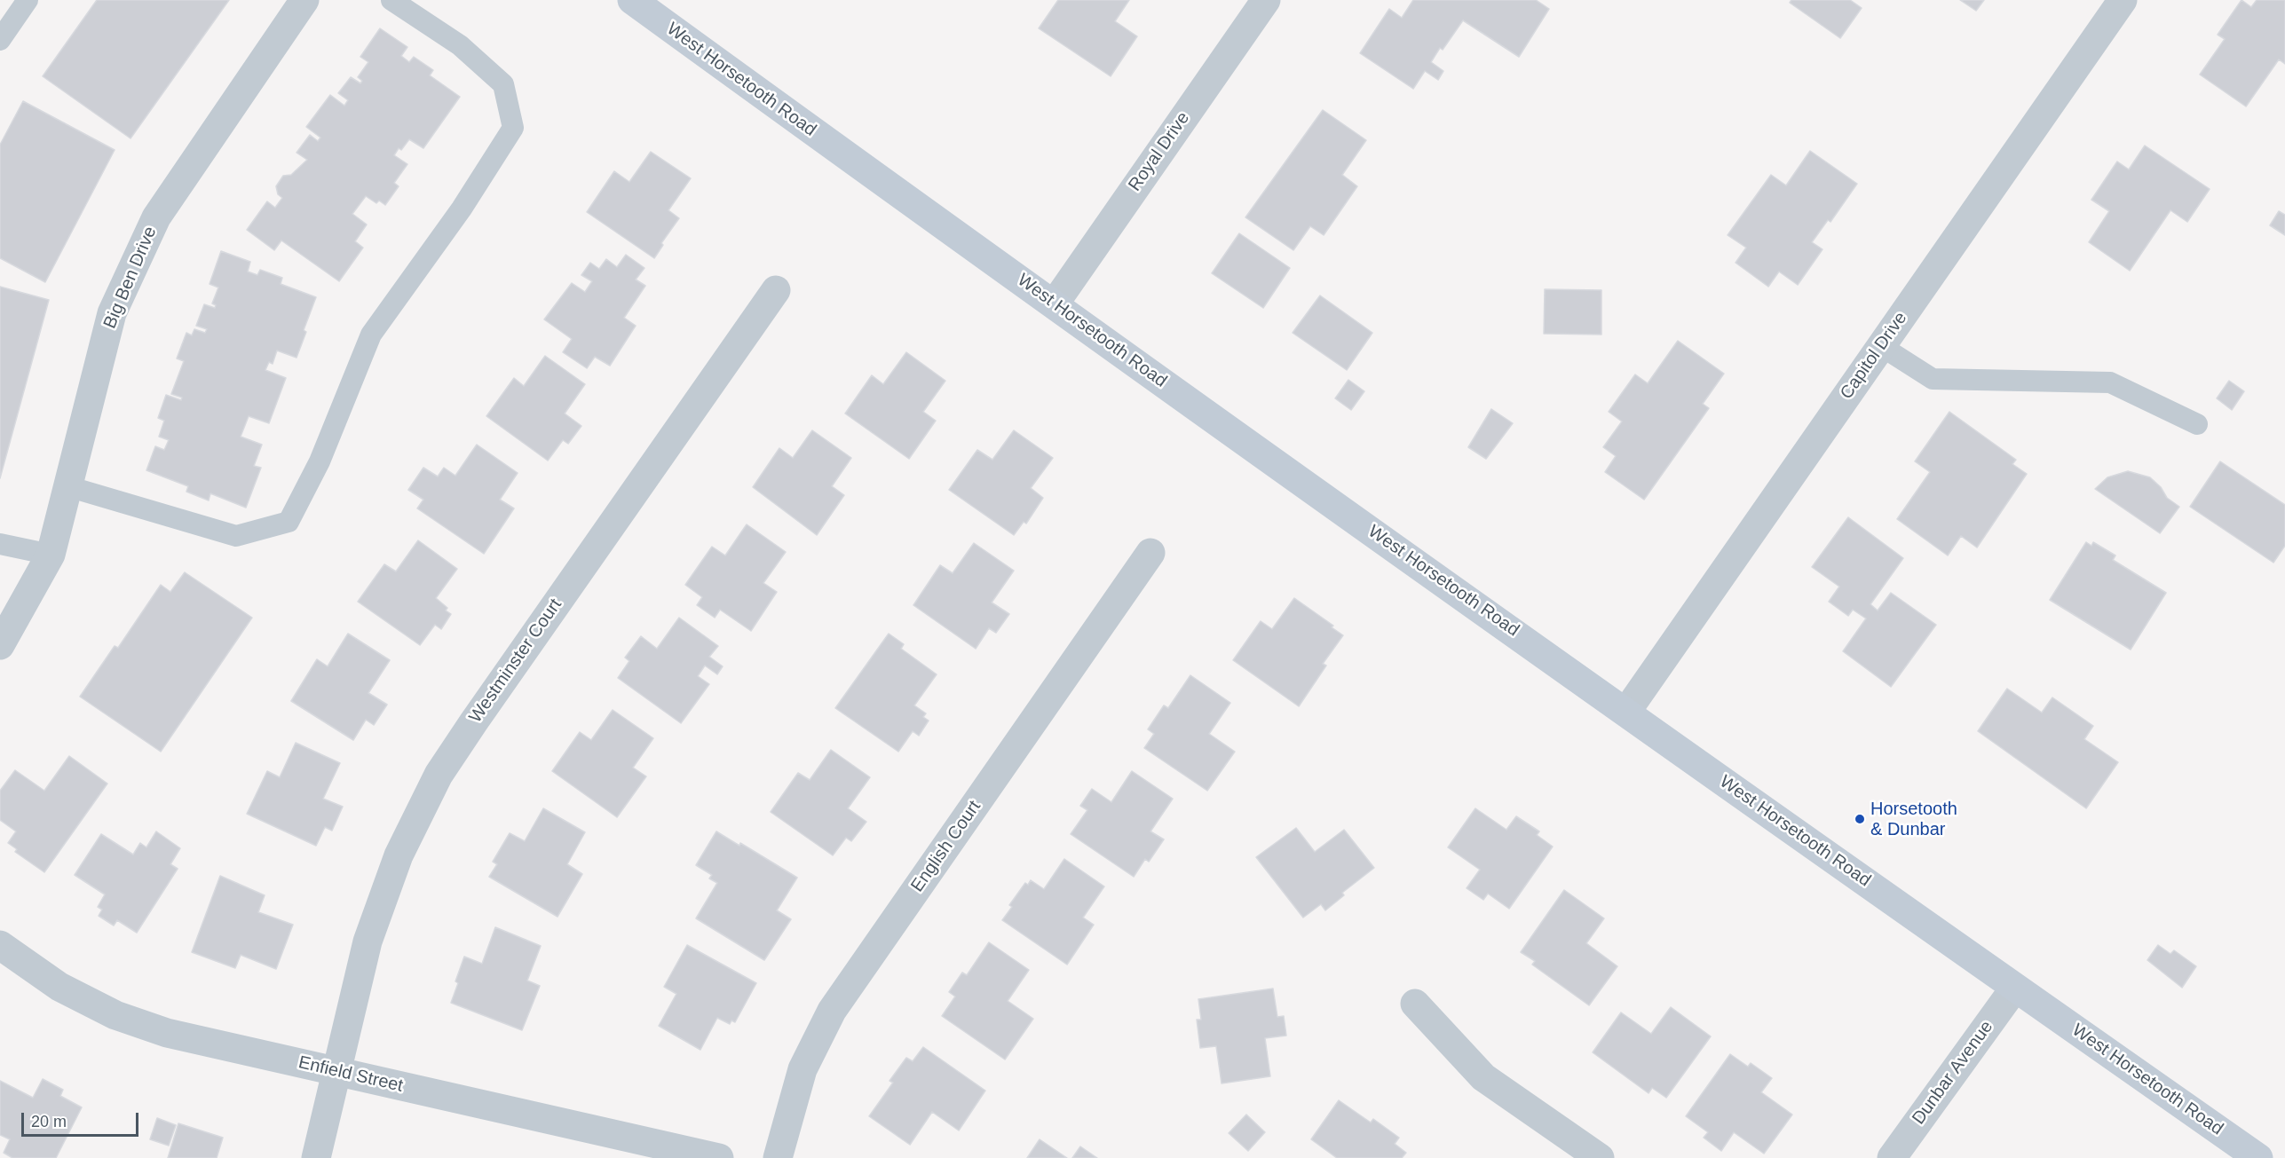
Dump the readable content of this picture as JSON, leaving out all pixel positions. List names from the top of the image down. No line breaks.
{"streets":{"main road":["West Horsetooth Road"],"street":["Royal Drive","Big Ben Drive","Capitol Drive","Westminster Court","English Court","Dunbar Avenue","Enfield Street"]},"crossings":[["West Horsetooth Road","Royal Drive"],["West Horsetooth Road","Capitol Drive"],["West Horsetooth Road","Dunbar Avenue"],["Westminster Court","Enfield Street"]],"places":["Horsetooth & Dunbar"],"scale_bar":"20 m"}
